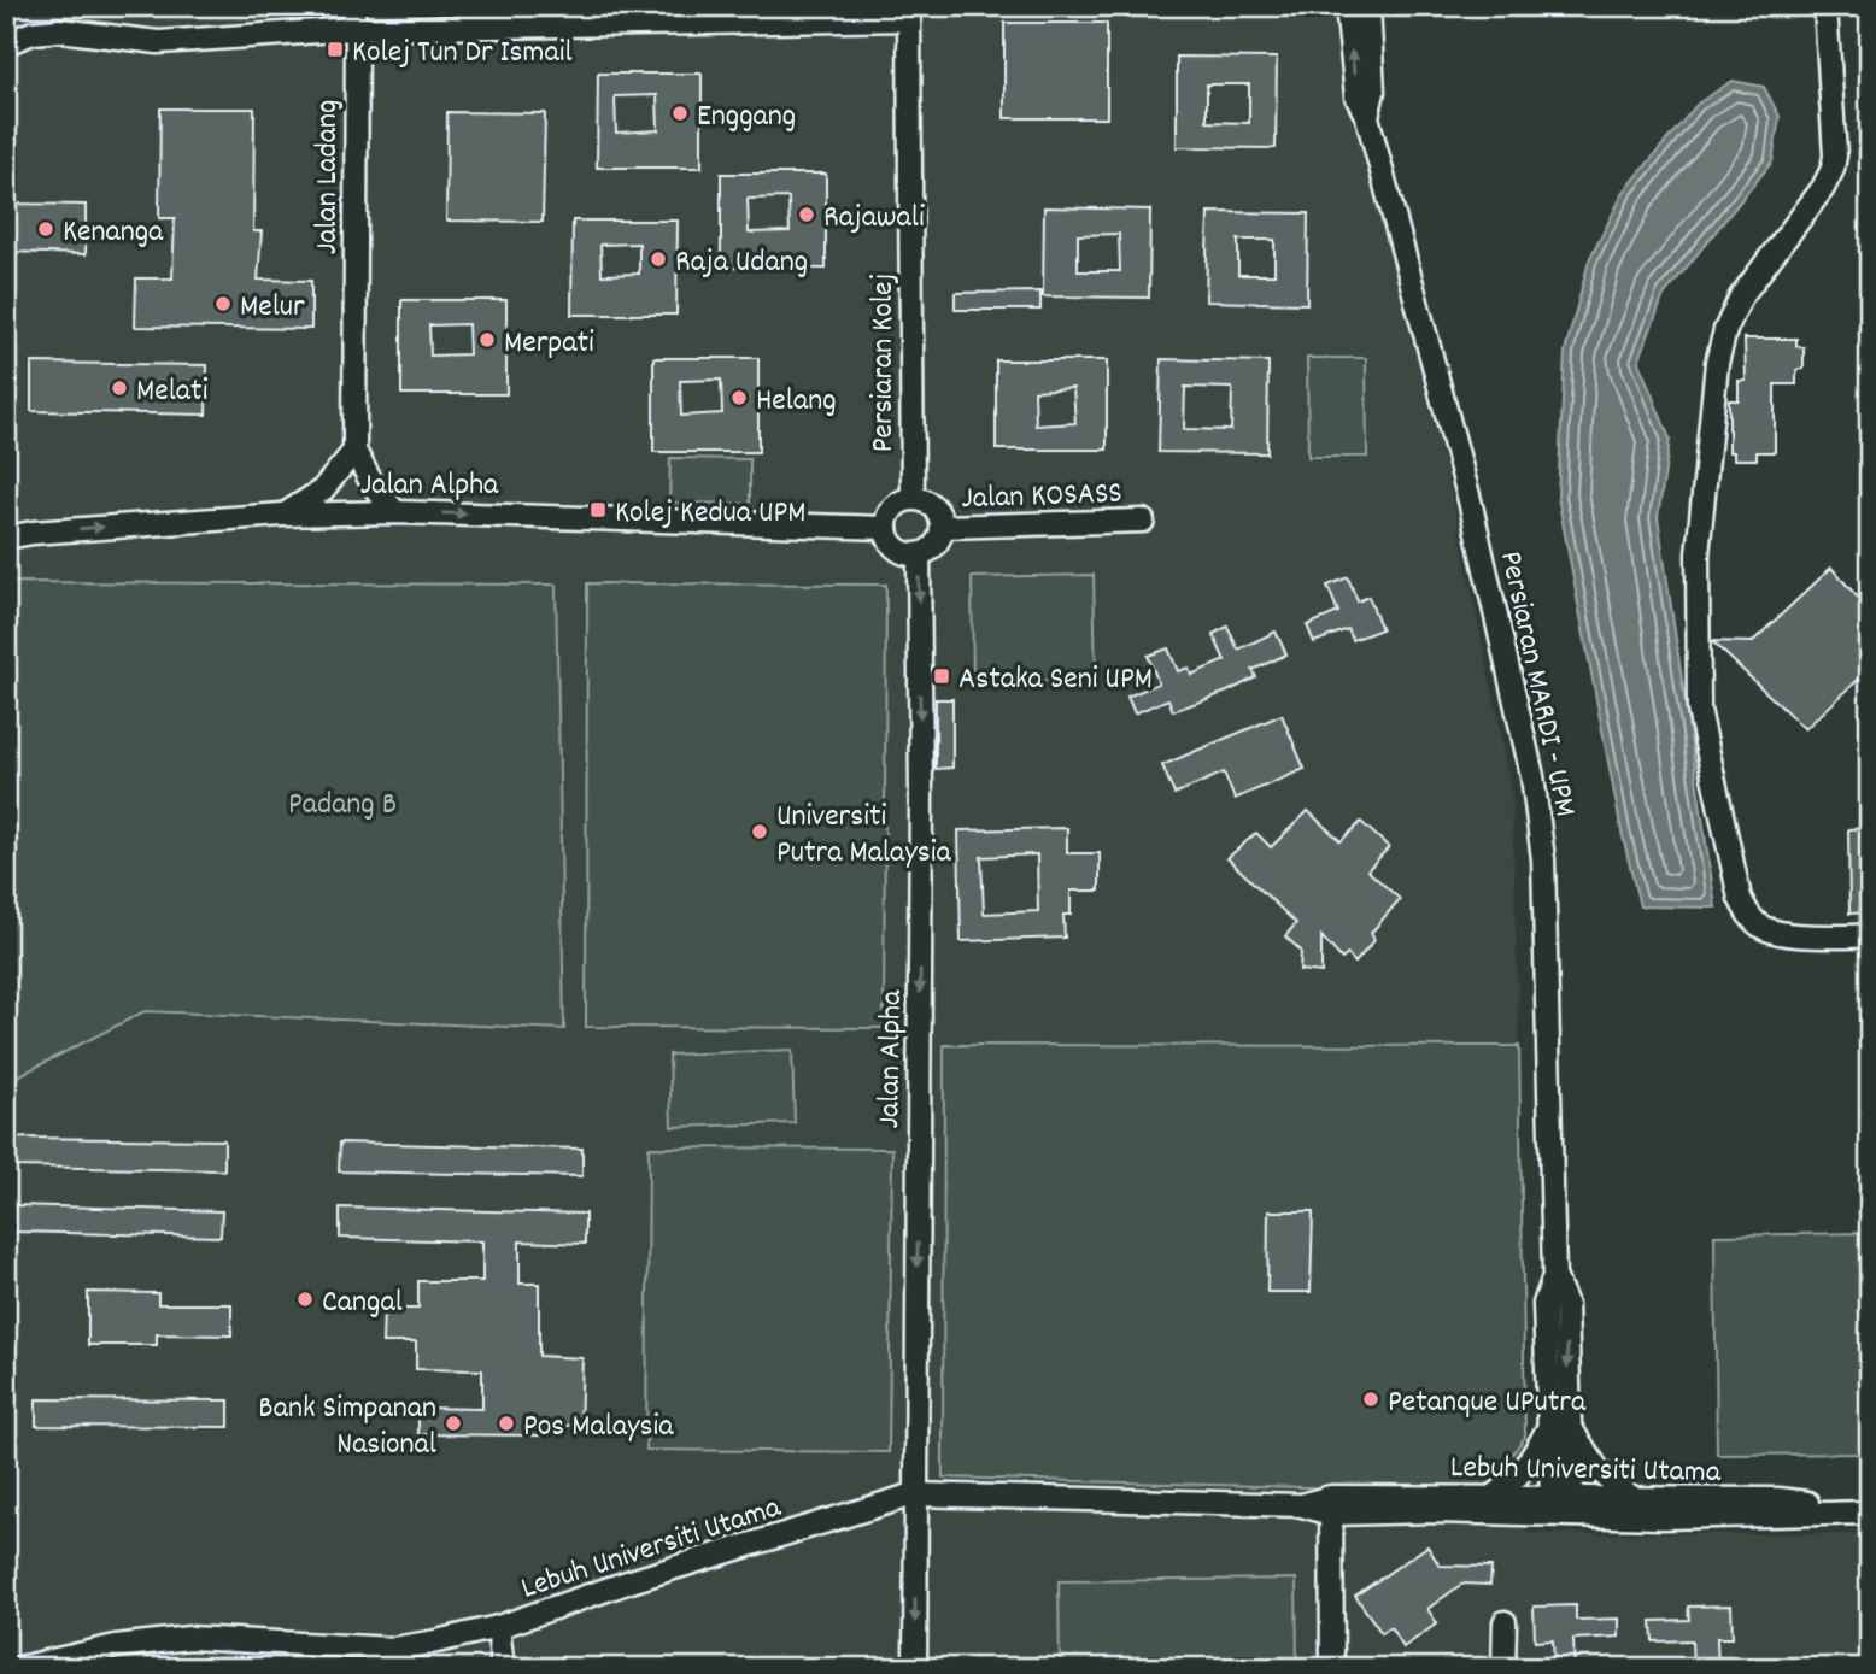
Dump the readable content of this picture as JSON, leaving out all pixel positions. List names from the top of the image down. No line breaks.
{"streets":{"street":["Jalan Ladang","Persiaran Kolej","Jalan Alpha","Jalan KOSASS","Persiaran MARDI - UPM","Lebuh Universiti Utama"]},"crossings":[["Jalan Ladang","Persiaran Kolej"],["Jalan Ladang","Jalan Alpha"],["Persiaran Kolej","Jalan Alpha"],["Persiaran Kolej","Jalan KOSASS"],["Jalan Alpha","Jalan KOSASS"],["Jalan Alpha","Lebuh Universiti Utama"],["Persiaran MARDI - UPM","Lebuh Universiti Utama"]],"parks":["Padang B"],"places":{"transit":["Kolej Tun Dr Ismail","Kolej Kedua UPM","Astaka Seni UPM"],"other":["Enggang","Rajawali","Kenanga","Raja Udang","Melur","Merpati","Melati","Helang","Universiti Putra Malaysia","Cangal","Petanque UPutra","Bank Simpanan Nasional","Pos Malaysia"]}}
